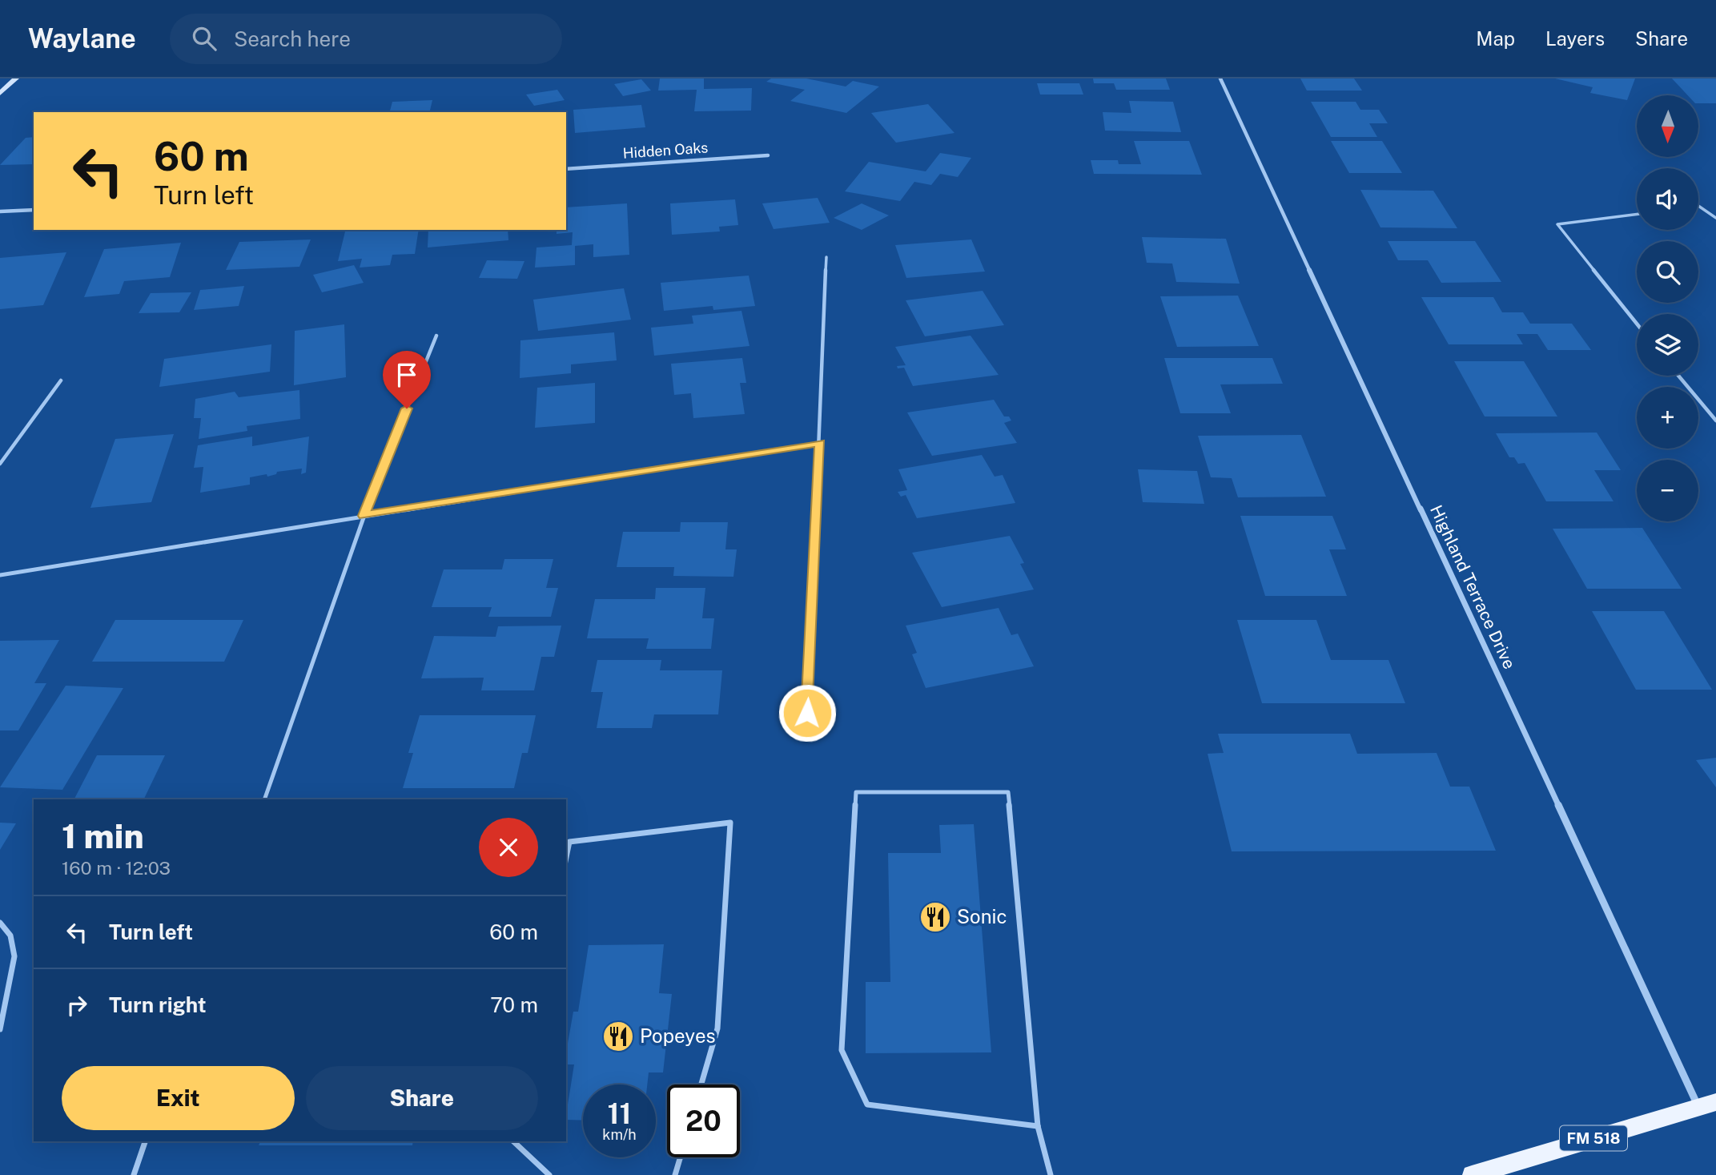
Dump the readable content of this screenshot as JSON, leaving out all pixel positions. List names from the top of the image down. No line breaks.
{"streets":{"main road":["FM 518"],"street":["Hidden Oaks","Highland Terrace Drive"]},"crossings":[["Highland Terrace Drive","FM 518"]],"places":{"restaurant":["Sonic","Popeyes"]},"north":"bottom","page":{"header":"Waylane","search":"Search here","nav":["Map","Layers","Share"],"map_buttons":["+","−"],"turn":["60 m","Turn left"],"heading":["1 min","160 m · 12:03"],"list":[{"name":"Turn left","value":"60 m"},{"name":"Turn right","value":"70 m"}],"buttons":["Exit","Share"],"speed":"11 km/h","limit":"20"}}
